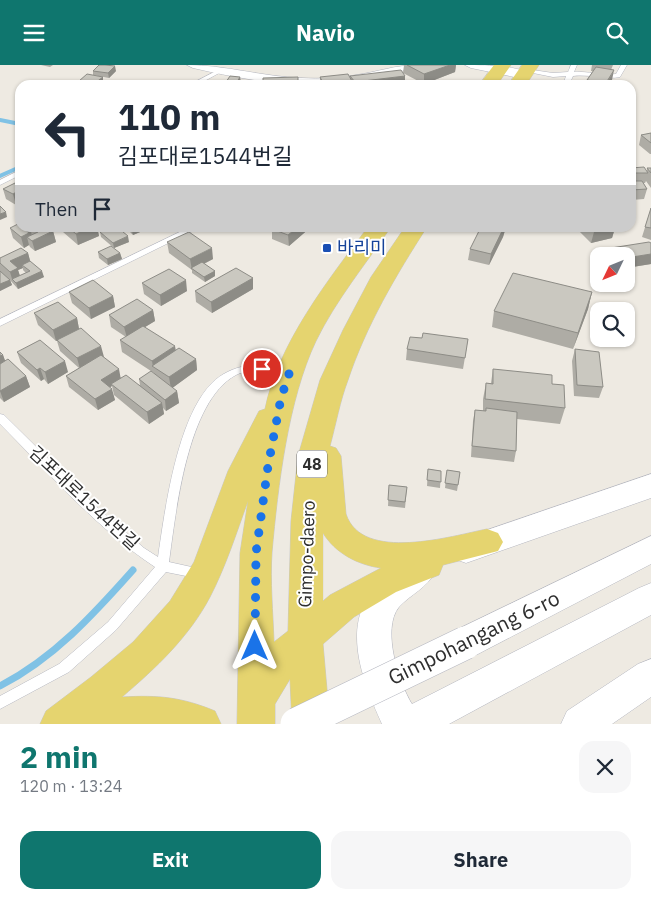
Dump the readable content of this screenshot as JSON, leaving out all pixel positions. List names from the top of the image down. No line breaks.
{"streets":{"main road":["48","Gimpo-daero"],"street":["Gimpohangang 6-ro"],"lane":["김포대로1544번길"]},"crossings":[["48","김포대로1544번길"]],"places":{"transit":["바리미"]},"north":"bottom left","page":{"header":"Navio","turn":["110 m","김포대로1544번길"],"then":"Then","heading":["2 min","120 m · 13:24"],"buttons":["Exit","Share"]}}
